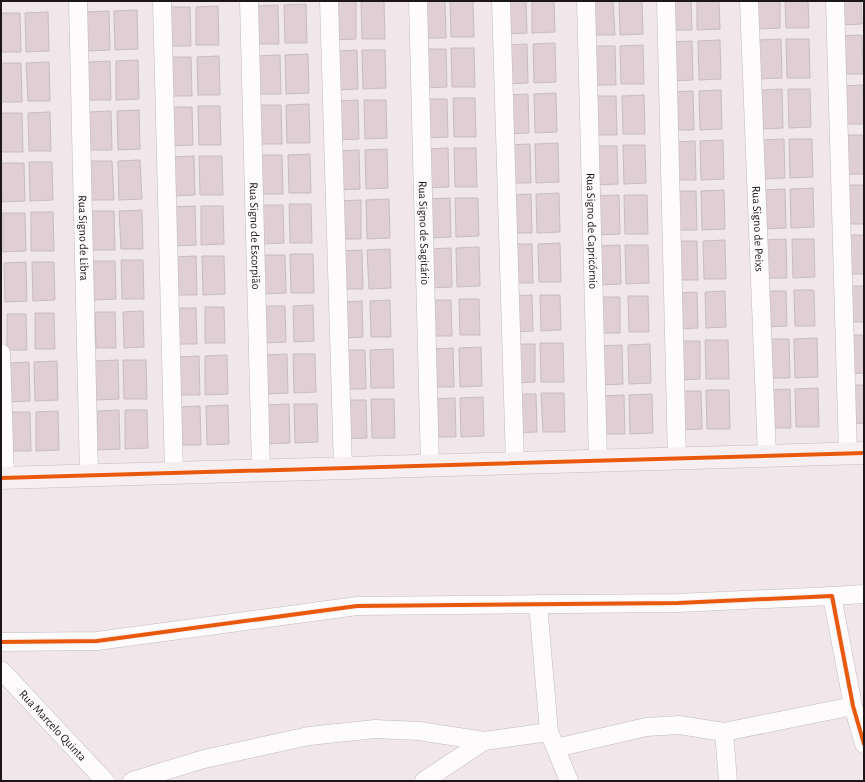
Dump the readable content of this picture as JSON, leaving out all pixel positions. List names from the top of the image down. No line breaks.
{"streets":{"street":["Rua Signo de Peixs","Rua Signo de Capricórnio","Rua Signo de Sagitário","Rua Signo de Escorpião","Rua Signo de Libra","Rua Marcelo Quinta"]}}
